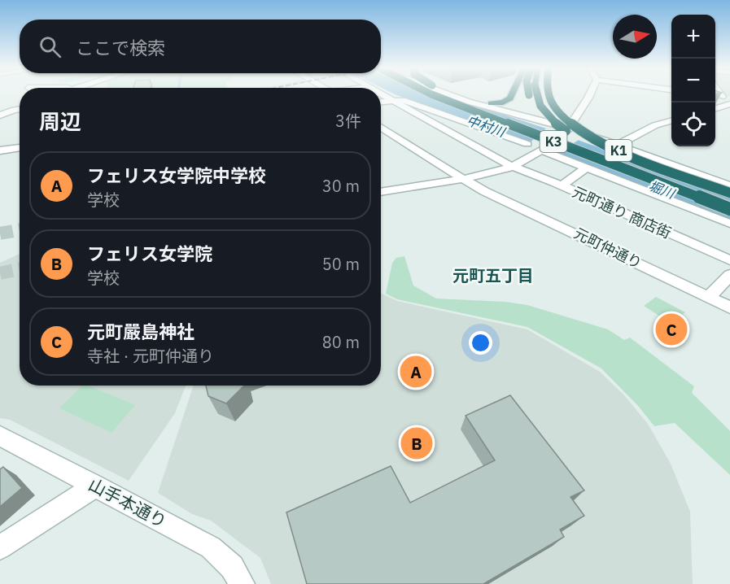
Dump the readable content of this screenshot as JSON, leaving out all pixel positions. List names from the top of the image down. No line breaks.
{"streets":{"highway":["K3","K1"],"street":["元町通り 商店街","元町仲通り","山手本通り"]},"crossings":[["K3","K1"]],"districts":["元町五丁目"],"water":["中村川","堀川"],"north":"right","page":{"map_buttons":["+","−"],"search":"ここで検索","heading":["周辺","3件"],"list":[{"mark":"A","name":"フェリス女学院中学校","note":"学校","value":"30 m"},{"mark":"B","name":"フェリス女学院","note":"学校","value":"50 m"},{"mark":"C","name":"元町嚴島神社","note":"寺社 · 元町仲通り","value":"80 m"}],"pins":["C","A","B"]}}
